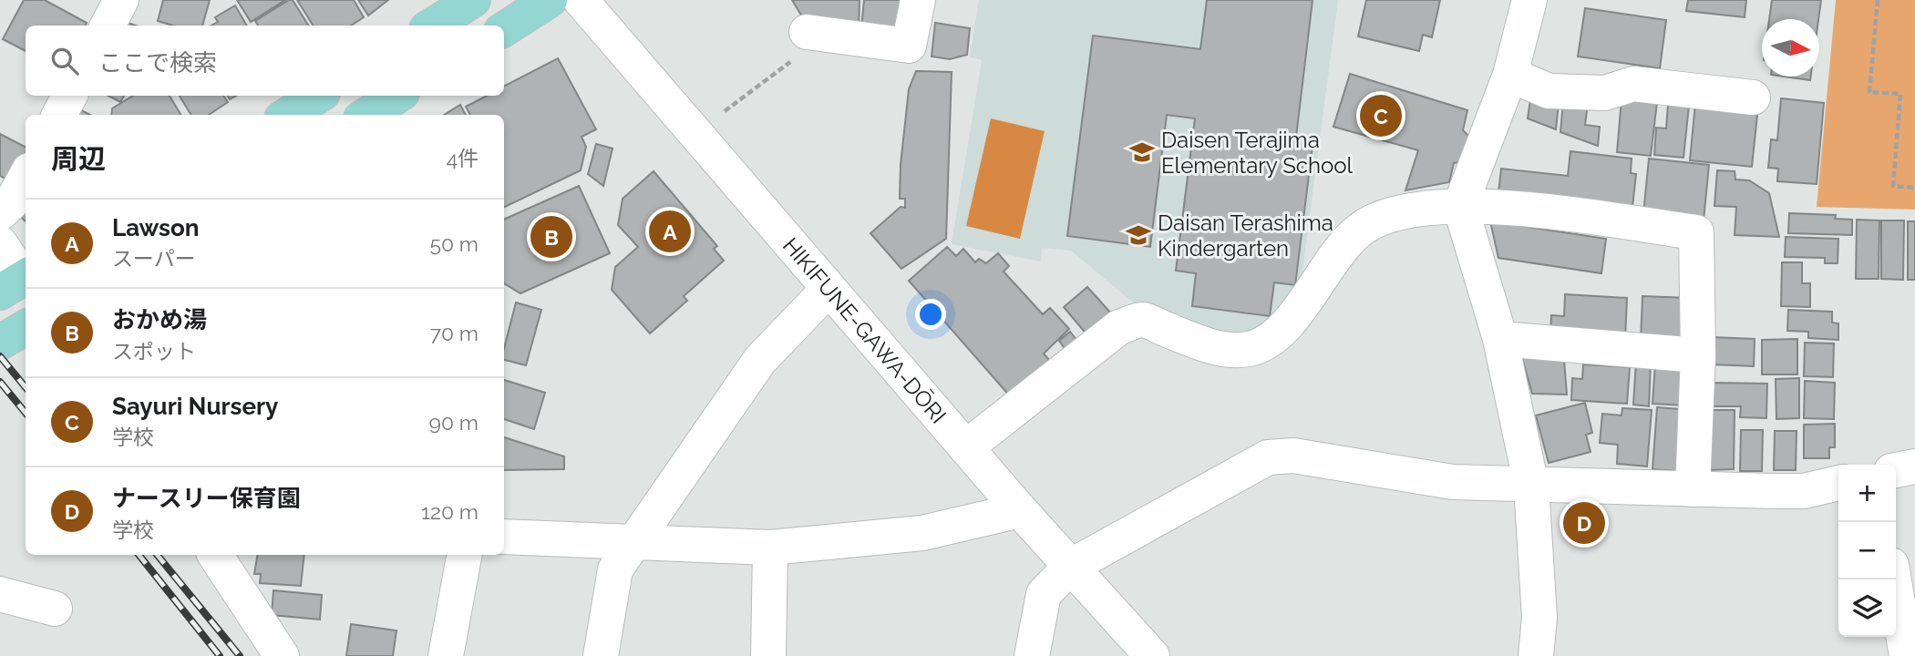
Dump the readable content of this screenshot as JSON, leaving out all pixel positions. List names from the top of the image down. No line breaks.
{"streets":{"street":["HIKIFUNE-GAWA-DŌRI"]},"places":{"school or university":["Daisen Terajima Elementary School","Daisan Terashima Kindergarten"]},"north":"right","page":{"search":"ここで検索","pins":["C","A","B","D"],"heading":["周辺","4件"],"list":[{"mark":"A","name":"Lawson","note":"スーパー","value":"50 m"},{"mark":"B","name":"おかめ湯","note":"スポット","value":"70 m"},{"mark":"C","name":"Sayuri Nursery","note":"学校","value":"90 m"},{"mark":"D","name":"ナースリー保育園","note":"学校","value":"120 m"}],"map_buttons":["+","−"]}}
